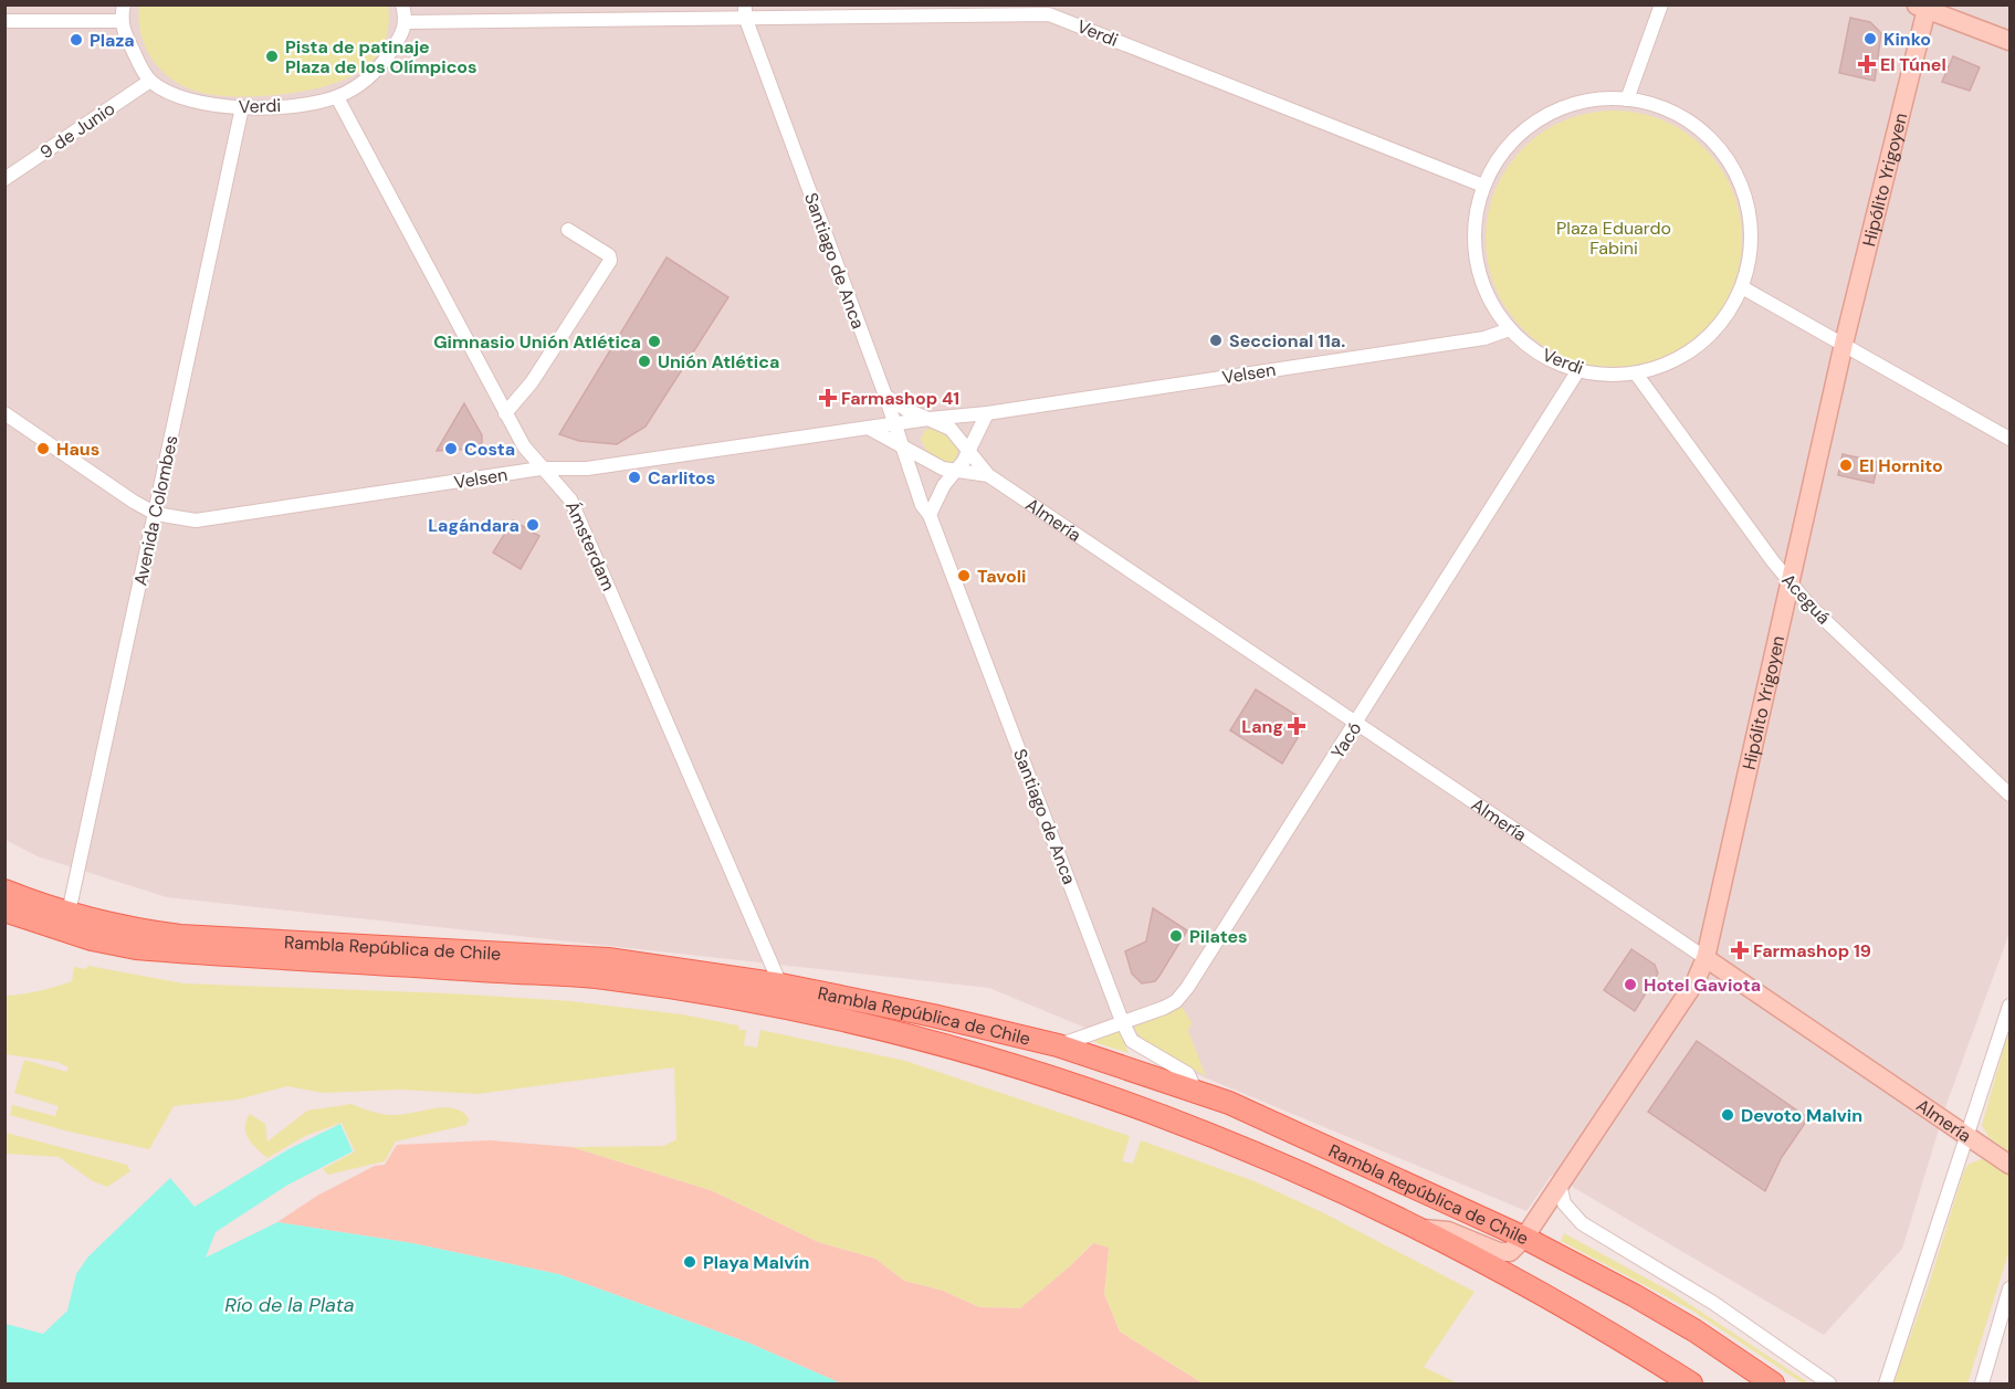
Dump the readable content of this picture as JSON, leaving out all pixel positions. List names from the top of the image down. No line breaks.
{"streets":{"main road":["Rambla República de Chile"],"street":["Verdi","9 de Junio","Hipólito Yrigoyen","Santiago de Anca","Velsen","Avenida Colombes","Almería","Ámsterdam","Aceguá","Yacó"]},"crossings":[["Verdi","9 de Junio"],["Verdi","Santiago de Anca"],["Verdi","Velsen"],["Verdi","Avenida Colombes"],["Verdi","Ámsterdam"],["Verdi","Aceguá"],["Verdi","Yacó"],["Hipólito Yrigoyen","Almería"],["Hipólito Yrigoyen","Aceguá"],["Hipólito Yrigoyen","Rambla República de Chile"],["Santiago de Anca","Velsen"],["Santiago de Anca","Almería"],["Santiago de Anca","Yacó"],["Santiago de Anca","Rambla República de Chile"],["Velsen","Avenida Colombes"],["Velsen","Almería"],["Velsen","Ámsterdam"],["Avenida Colombes","Rambla República de Chile"],["Almería","Yacó"],["Ámsterdam","Rambla República de Chile"],["Yacó","Rambla República de Chile"]],"water":["Río de la Plata"],"parks":["Plaza Eduardo Fabini"],"places":{"other":["Kinko","Plaza","Pista de patinaje Plaza de los Olímpicos","Seccional 11a.","Gimnasio Unión Atlética","Unión Atlética","Haus","Costa","El Hornito","Carlitos","Lagándara","Tavoli","Pilates","Hotel Gaviota","Devoto Malvin","Playa Malvín"],"health":["El Túnel","Farmashop 41","Lang","Farmashop 19"]}}
